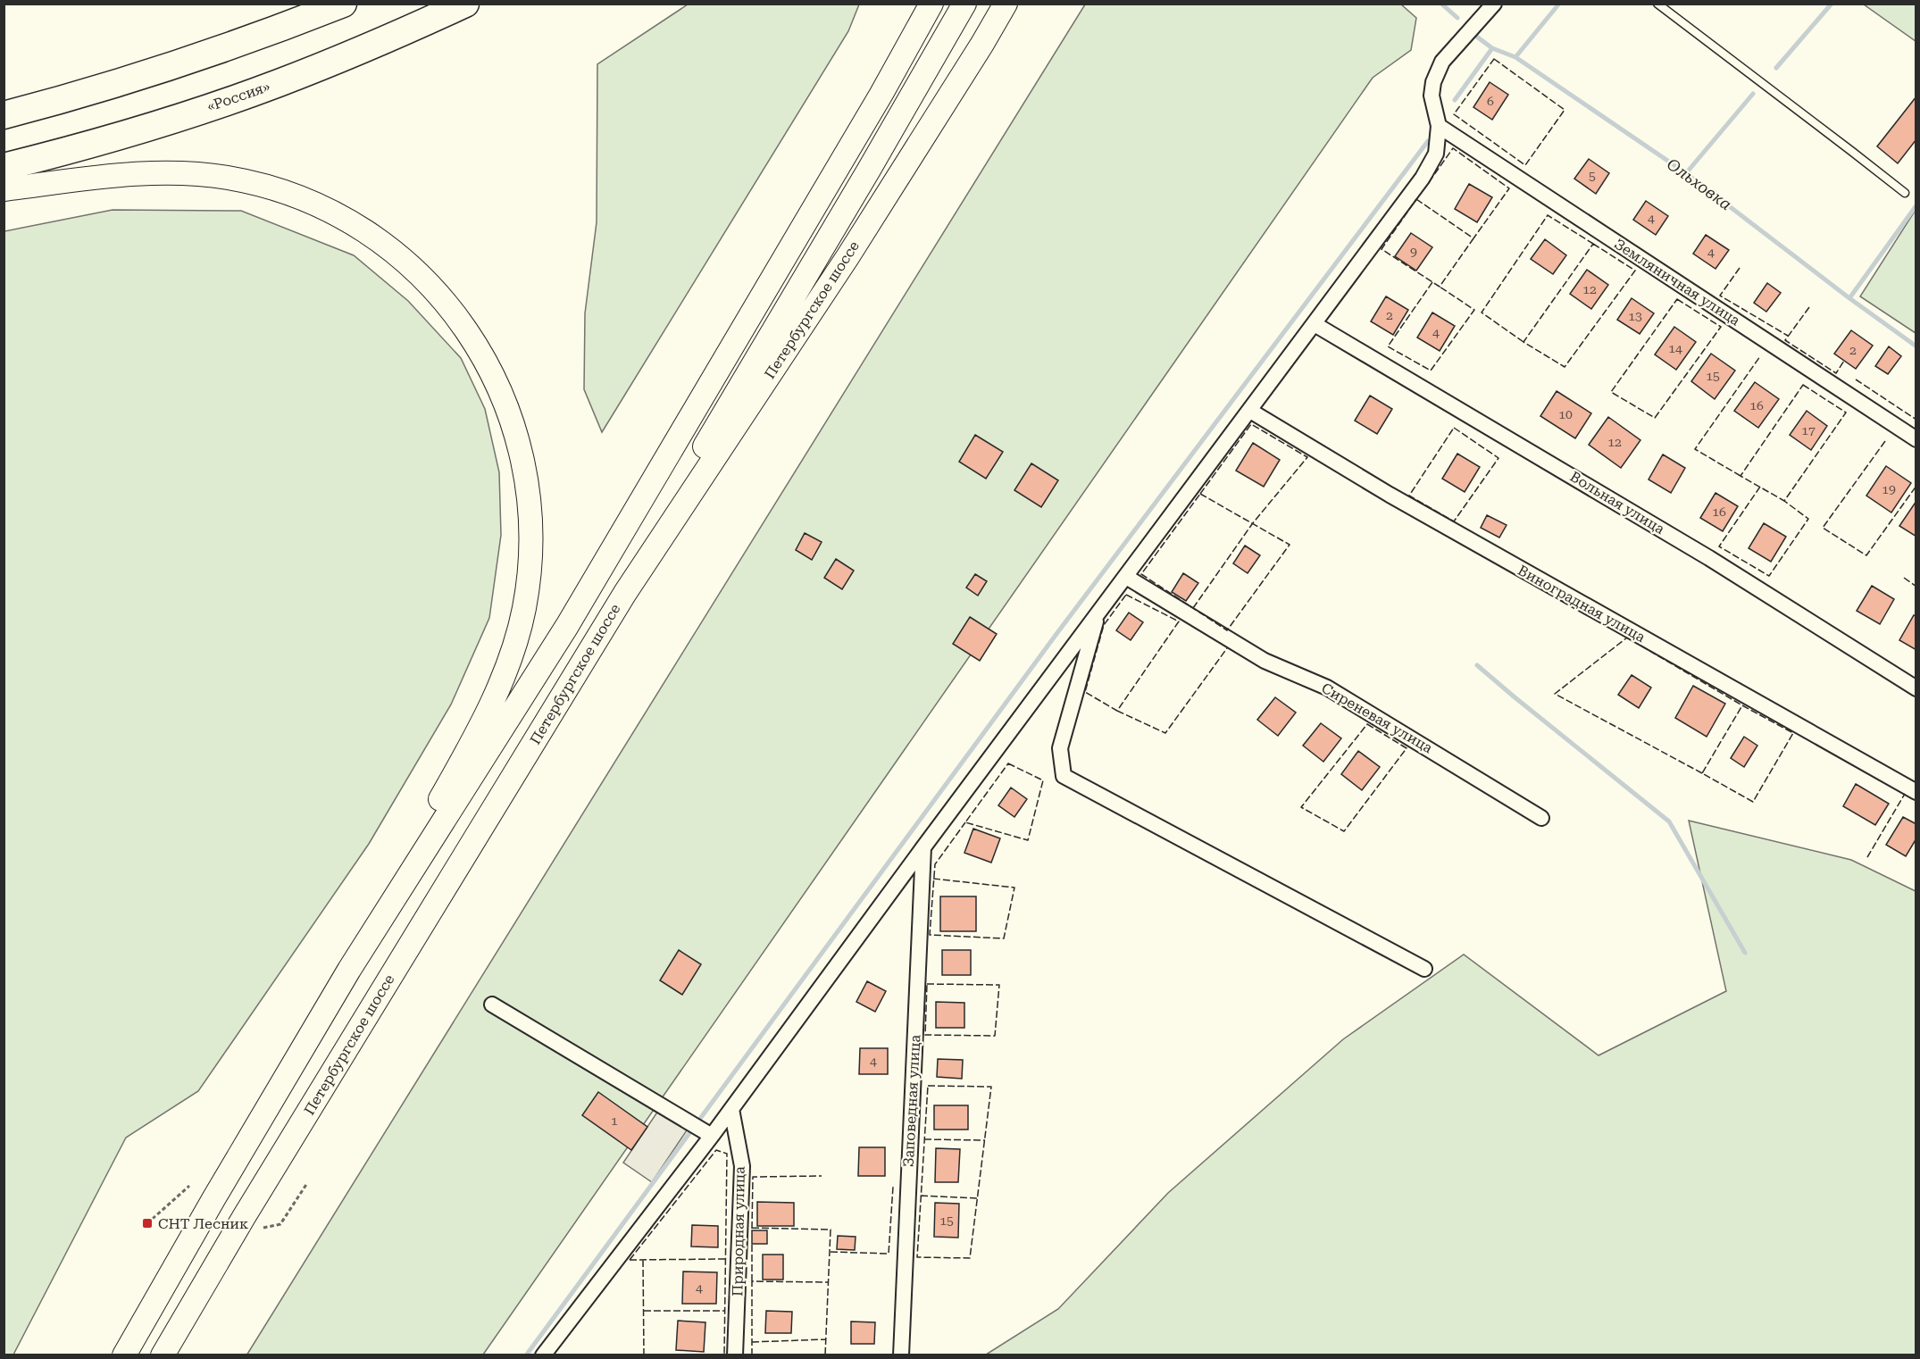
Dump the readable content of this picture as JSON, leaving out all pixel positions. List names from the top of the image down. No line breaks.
{"streets":{"highway":["«Россия»"],"main road":["Петербургское шоссе"],"street":["Земляничная улица","Вольная улица","Виноградная улица","Сиреневая улица","Заповедная улица","Природная улица"]},"water":["Ольховка"],"places":{"transit":["СНТ Лесник"]},"house_numbers":["6","5","4","9","4","12","2","13","4","14","2","15","16","10","17","12","19","16","4","1","15","4"]}
